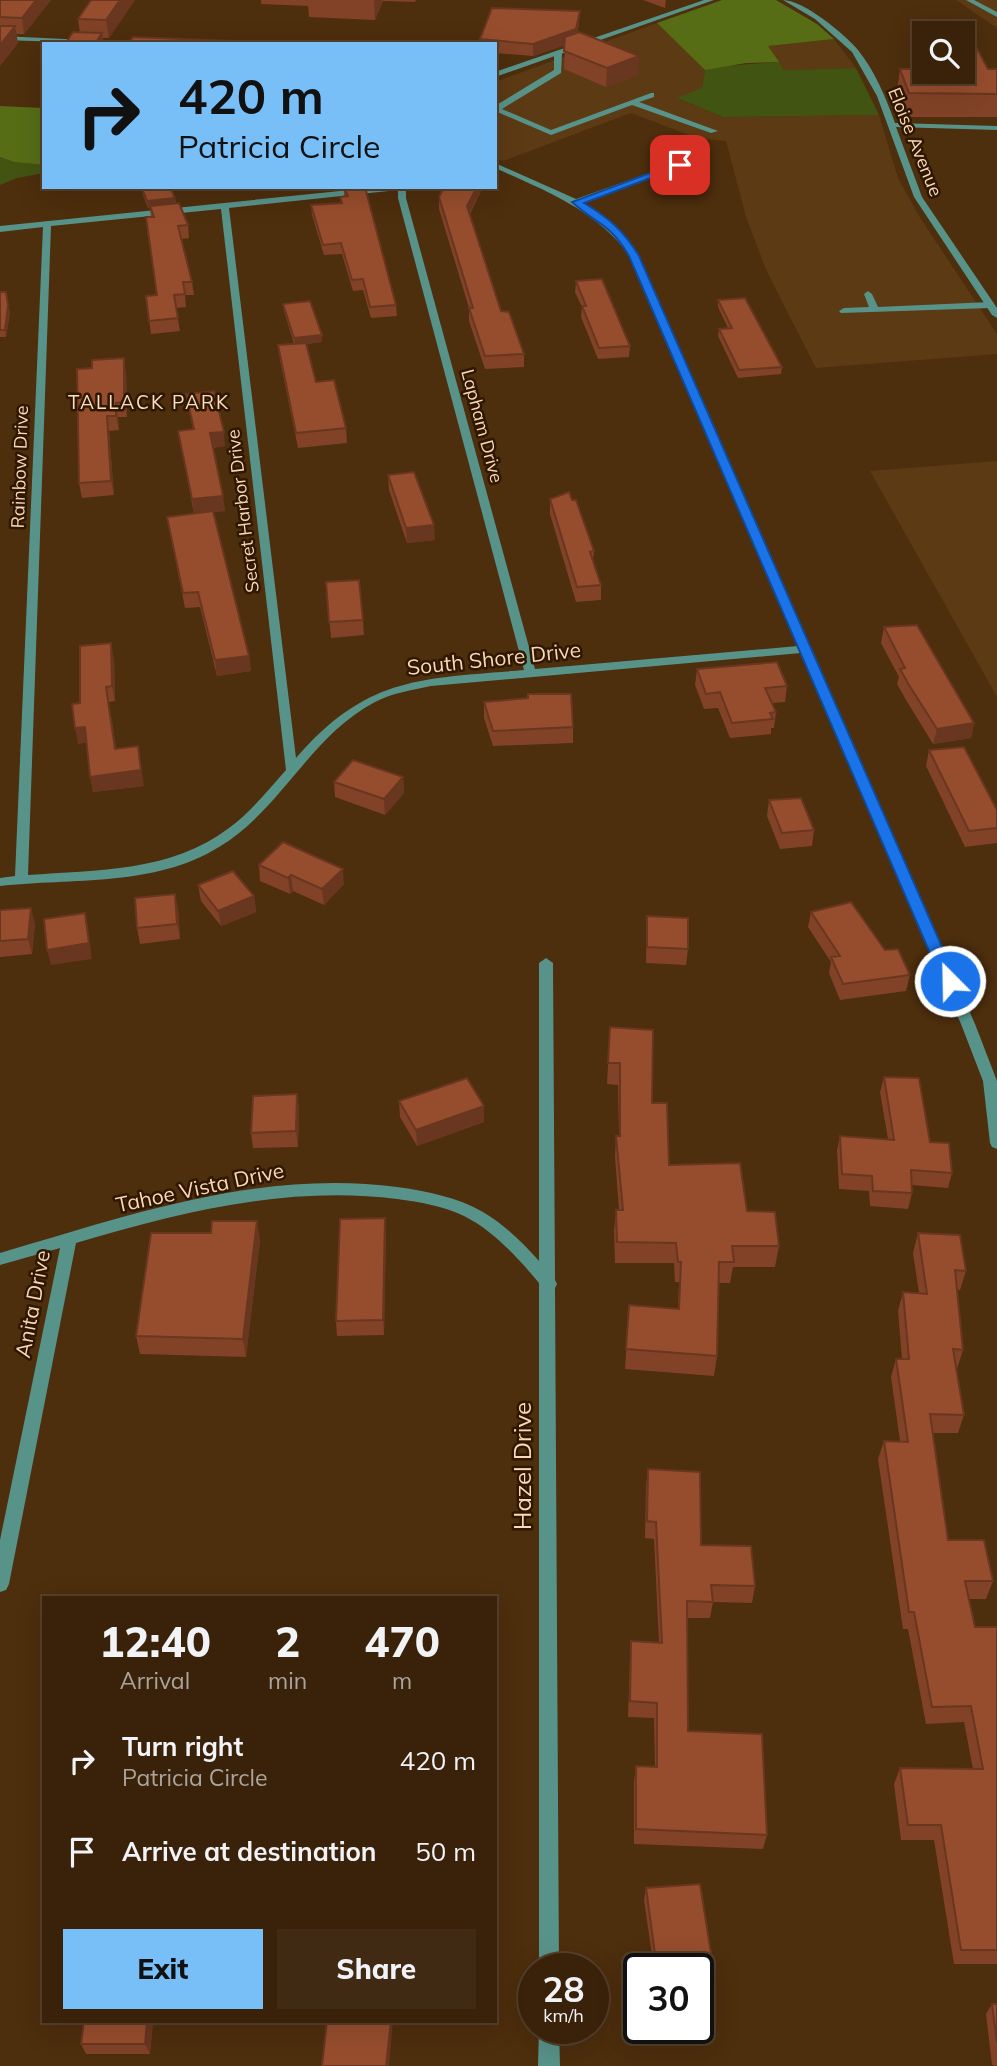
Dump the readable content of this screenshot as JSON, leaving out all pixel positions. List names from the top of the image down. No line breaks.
{"streets":{"street":["Eloise Avenue","Lapham Drive","Rainbow Drive","Secret Harbor Drive","South Shore Drive","Tahoe Vista Drive","Anita Drive","Hazel Drive"]},"crossings":[["Lapham Drive","South Shore Drive"],["Rainbow Drive","South Shore Drive"],["Secret Harbor Drive","South Shore Drive"],["Tahoe Vista Drive","Anita Drive"],["Tahoe Vista Drive","Hazel Drive"]],"districts":["TALLACK PARK"],"page":{"turn":["420 m","Patricia Circle"],"eta":["12:40","Arrival","2","min","470","m"],"list":[{"name":"Turn right","note":"Patricia Circle","value":"420 m"},{"name":"Arrive at destination","value":"50 m"}],"buttons":["Exit","Share"],"speed":"28 km/h","limit":"30"}}
